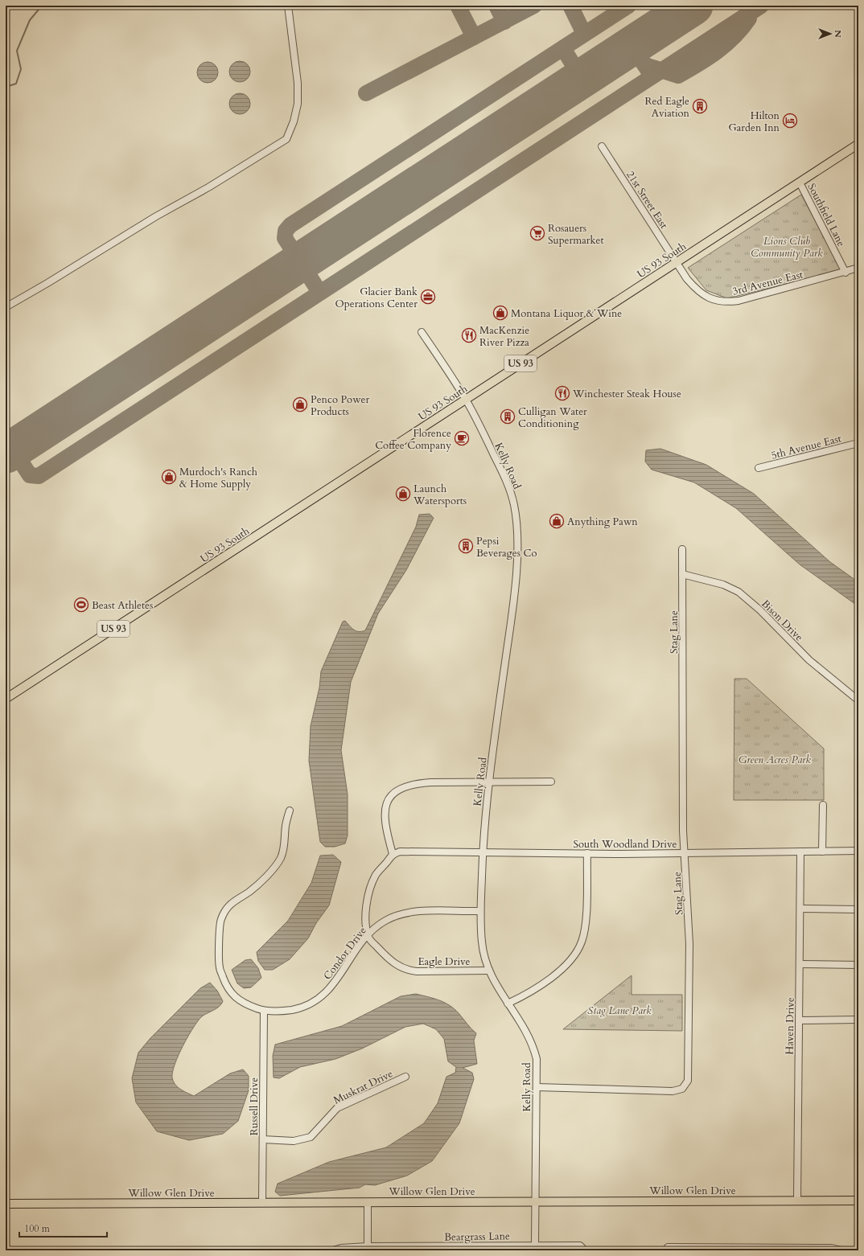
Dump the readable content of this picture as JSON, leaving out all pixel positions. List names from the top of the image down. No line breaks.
{"streets":{"main road":["US 93 South","US 93","Willow Glen Drive"],"street":["21st Street East","Southfield Lane","3rd Avenue East","5th Avenue East","Kelly Road","Bison Drive","Stag Lane","South Woodland Drive","Condor Drive","Eagle Drive","Haven Drive","Muskrat Drive","Russell Drive","Beargrass Lane"]},"crossings":[["21st Street East","US 93 South"],["21st Street East","3rd Avenue East"],["Southfield Lane","US 93 South"],["Southfield Lane","3rd Avenue East"],["US 93 South","3rd Avenue East"],["US 93 South","Kelly Road"],["Kelly Road","Stag Lane"],["Kelly Road","South Woodland Drive"],["Kelly Road","Condor Drive"],["Kelly Road","Eagle Drive"],["Kelly Road","Willow Glen Drive"],["Kelly Road","Beargrass Lane"],["Bison Drive","Stag Lane"],["Stag Lane","South Woodland Drive"],["South Woodland Drive","Eagle Drive"],["South Woodland Drive","Haven Drive"],["Condor Drive","Eagle Drive"],["Condor Drive","Russell Drive"],["Haven Drive","Willow Glen Drive"],["Muskrat Drive","Russell Drive"],["Russell Drive","Willow Glen Drive"]],"parks":["Lions Club Community Park","Green Acres Park","Stag Lane Park"],"places":{"building":["Red Eagle Aviation","Culligan Water Conditioning","Pepsi Beverages Co"],"hotel":["Hilton Garden Inn"],"supermarket":["Rosauers Supermarket"],"office":["Glacier Bank Operations Center"],"shop":["Montana Liquor & Wine","Penco Power Products","Murdoch's Ranch & Home Supply","Launch Watersports","Anything Pawn"],"restaurant":["MacKenzie River Pizza","Winchester Steak House"],"cafe":["Florence Coffee Company"],"sports":["Beast Athletes"]},"scale_bar":"100 m","north":"right"}
